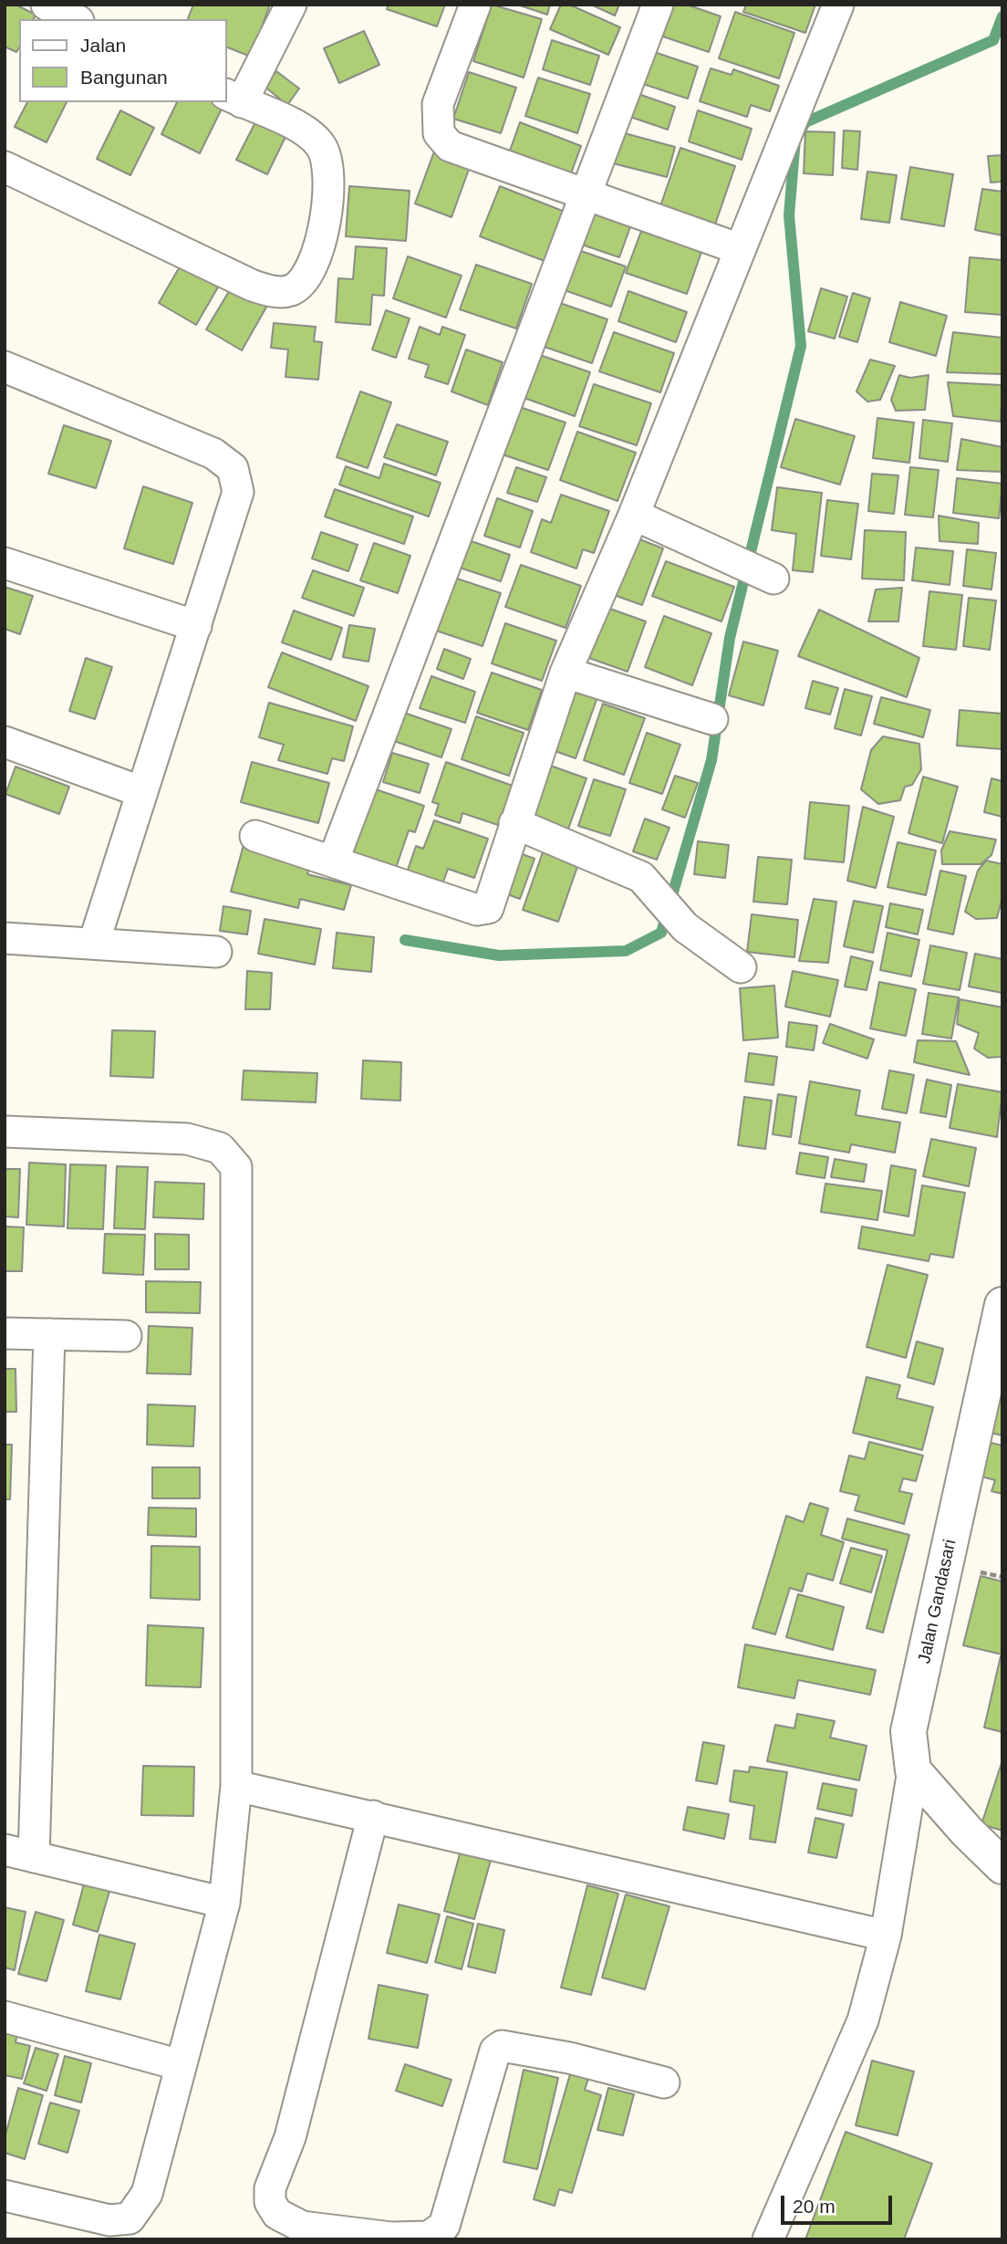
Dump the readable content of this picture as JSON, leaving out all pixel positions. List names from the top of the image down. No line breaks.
{"streets":{"street":["Jalan Gandasari"]},"legend":["Jalan","Bangunan"],"scale_bar":"20 m"}
